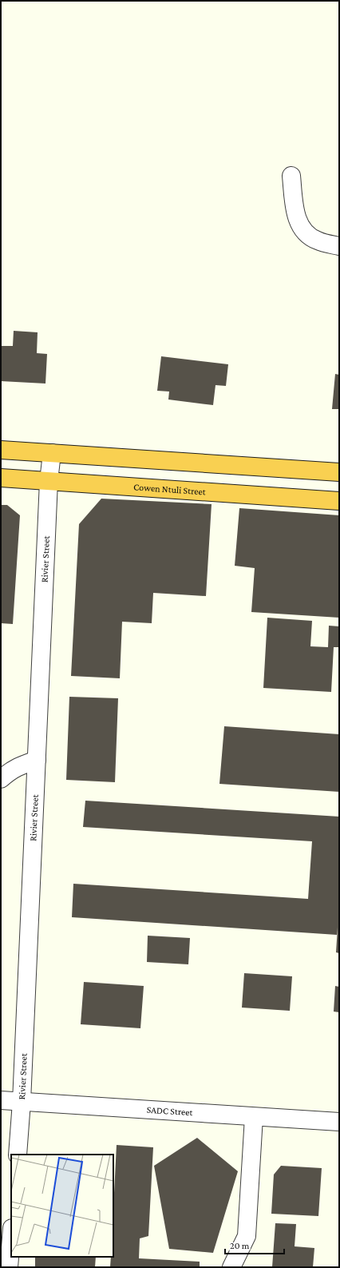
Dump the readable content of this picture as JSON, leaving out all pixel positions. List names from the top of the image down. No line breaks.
{"streets":{"highway":["Cowen Ntuli Street"],"street":["Rivier Street","SADC Street"]},"crossings":[["Cowen Ntuli Street","Rivier Street"],["Rivier Street","SADC Street"]],"scale_bar":"20 m"}
